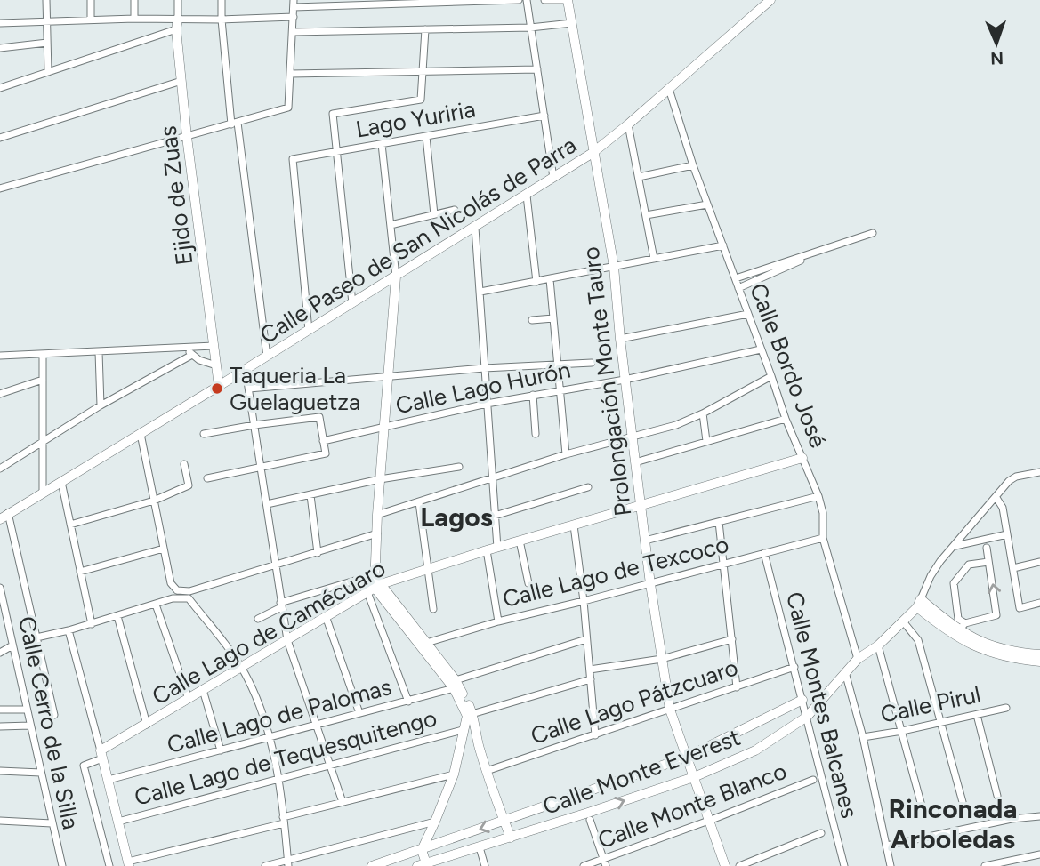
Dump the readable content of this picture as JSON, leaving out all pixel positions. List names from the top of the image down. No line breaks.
{"streets":{"street":["Lago Yuriria","Ejido de Zuas","Calle Paseo de San Nicolás de Parra","Calle Bordo José","Prolongación Monte Tauro","Calle Lago Hurón","Calle Lago de Texcoco","Calle Lago de Camécuaro","Calle Lago Pátzcuaro","Calle Pirul","Calle Montes Balcanes","Calle Lago de Palomas","Calle Cerro de la Silla","Calle Lago de Tequesquitengo","Calle Monte Everest","Calle Monte Blanco"]},"crossings":[["Lago Yuriria","Calle Paseo de San Nicolás de Parra"],["Ejido de Zuas","Calle Paseo de San Nicolás de Parra"],["Calle Paseo de San Nicolás de Parra","Calle Bordo José"],["Calle Paseo de San Nicolás de Parra","Prolongación Monte Tauro"],["Calle Bordo José","Calle Lago Hurón"],["Calle Bordo José","Calle Lago de Texcoco"],["Calle Bordo José","Calle Lago de Camécuaro"],["Calle Bordo José","Calle Monte Everest"],["Prolongación Monte Tauro","Calle Lago Hurón"],["Prolongación Monte Tauro","Calle Lago de Texcoco"],["Prolongación Monte Tauro","Calle Lago de Camécuaro"],["Prolongación Monte Tauro","Calle Lago Pátzcuaro"],["Prolongación Monte Tauro","Calle Monte Everest"],["Prolongación Monte Tauro","Calle Monte Blanco"],["Calle Lago de Texcoco","Calle Montes Balcanes"],["Calle Lago Pátzcuaro","Calle Montes Balcanes"],["Calle Montes Balcanes","Calle Monte Everest"]],"districts":["Lagos","Rinconada Arboledas"],"places":["Taqueria La Guelaguetza"],"north":"bottom"}
